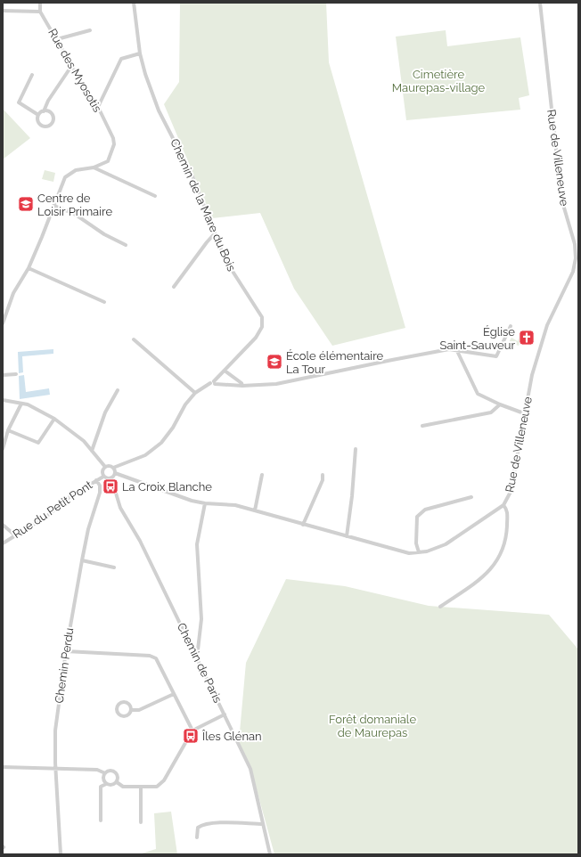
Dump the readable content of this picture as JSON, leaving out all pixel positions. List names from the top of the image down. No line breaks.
{"streets":{"street":["Rue des Myosotis","Rue de Villeneuve","Chemin de la Mare du Bois","Rue du Petit Pont","Chemin de Paris","Chemin Perdu"]},"crossings":[["Rue de Villeneuve","Chemin de la Mare du Bois"],["Rue de Villeneuve","Rue du Petit Pont"],["Rue de Villeneuve","Chemin de Paris"],["Chemin de la Mare du Bois","Rue du Petit Pont"],["Chemin de la Mare du Bois","Chemin de Paris"],["Rue du Petit Pont","Chemin de Paris"],["Rue du Petit Pont","Chemin Perdu"]],"parks":["Cimetière Maurepas-village","Forêt domaniale de Maurepas"],"places":{"school or university":["Centre de Loisir Primaire","École élémentaire La Tour"],"church":["Église Saint-Sauveur"],"bus stop":["La Croix Blanche","Îles Glénan"]}}
